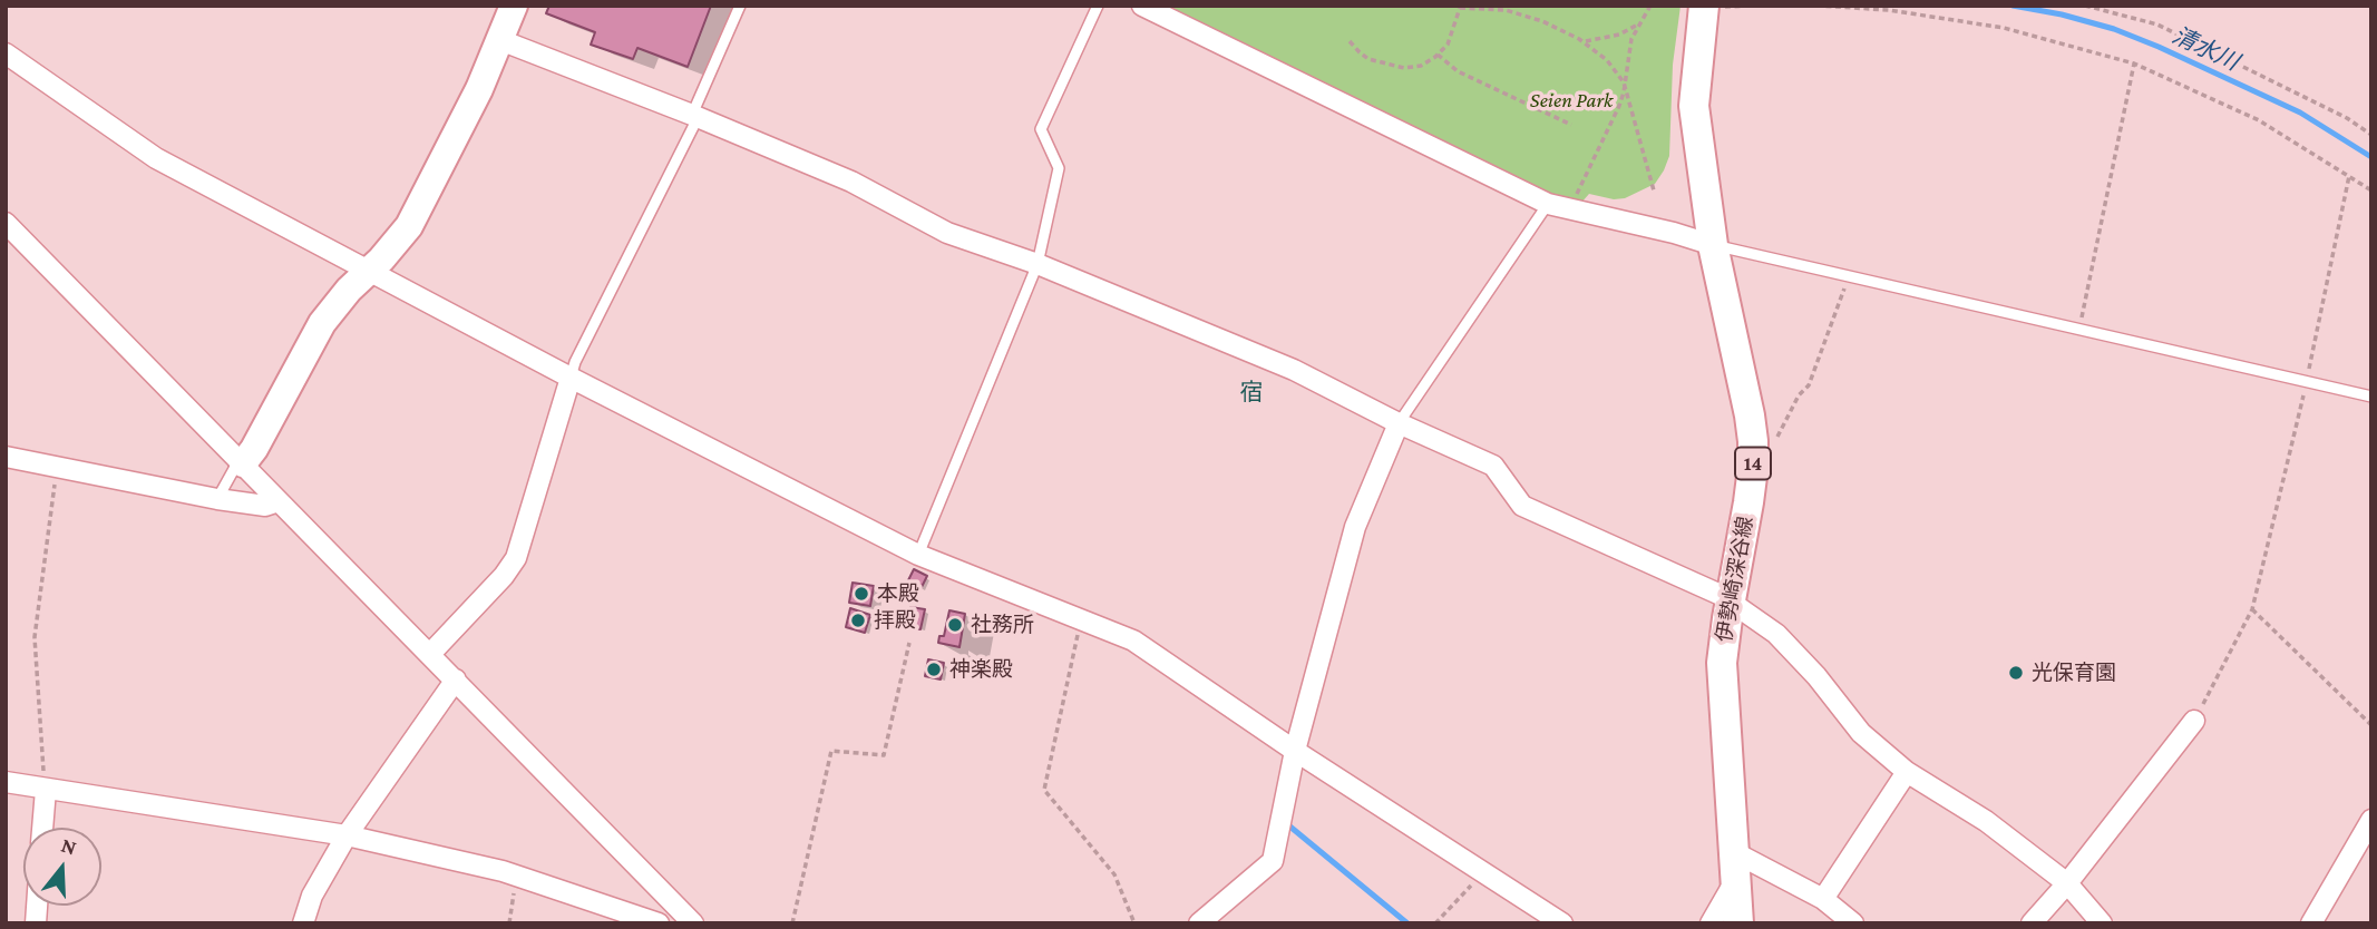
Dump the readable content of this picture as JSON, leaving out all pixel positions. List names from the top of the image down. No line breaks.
{"streets":{"main road":["14","伊勢崎深谷線"]},"districts":["宿"],"water":["清水川"],"parks":["Seien Park"],"places":["本殿","拝殿","社務所","神楽殿","光保育園"],"north":"top"}
